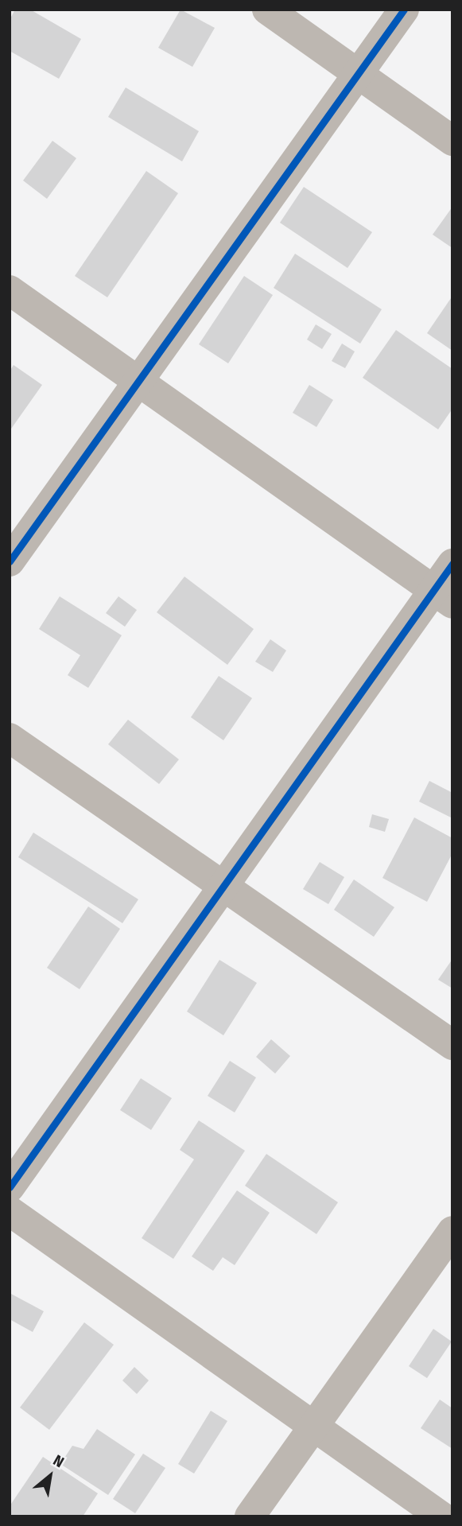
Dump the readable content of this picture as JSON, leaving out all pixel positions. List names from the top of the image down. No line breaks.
{"north":"top right"}
